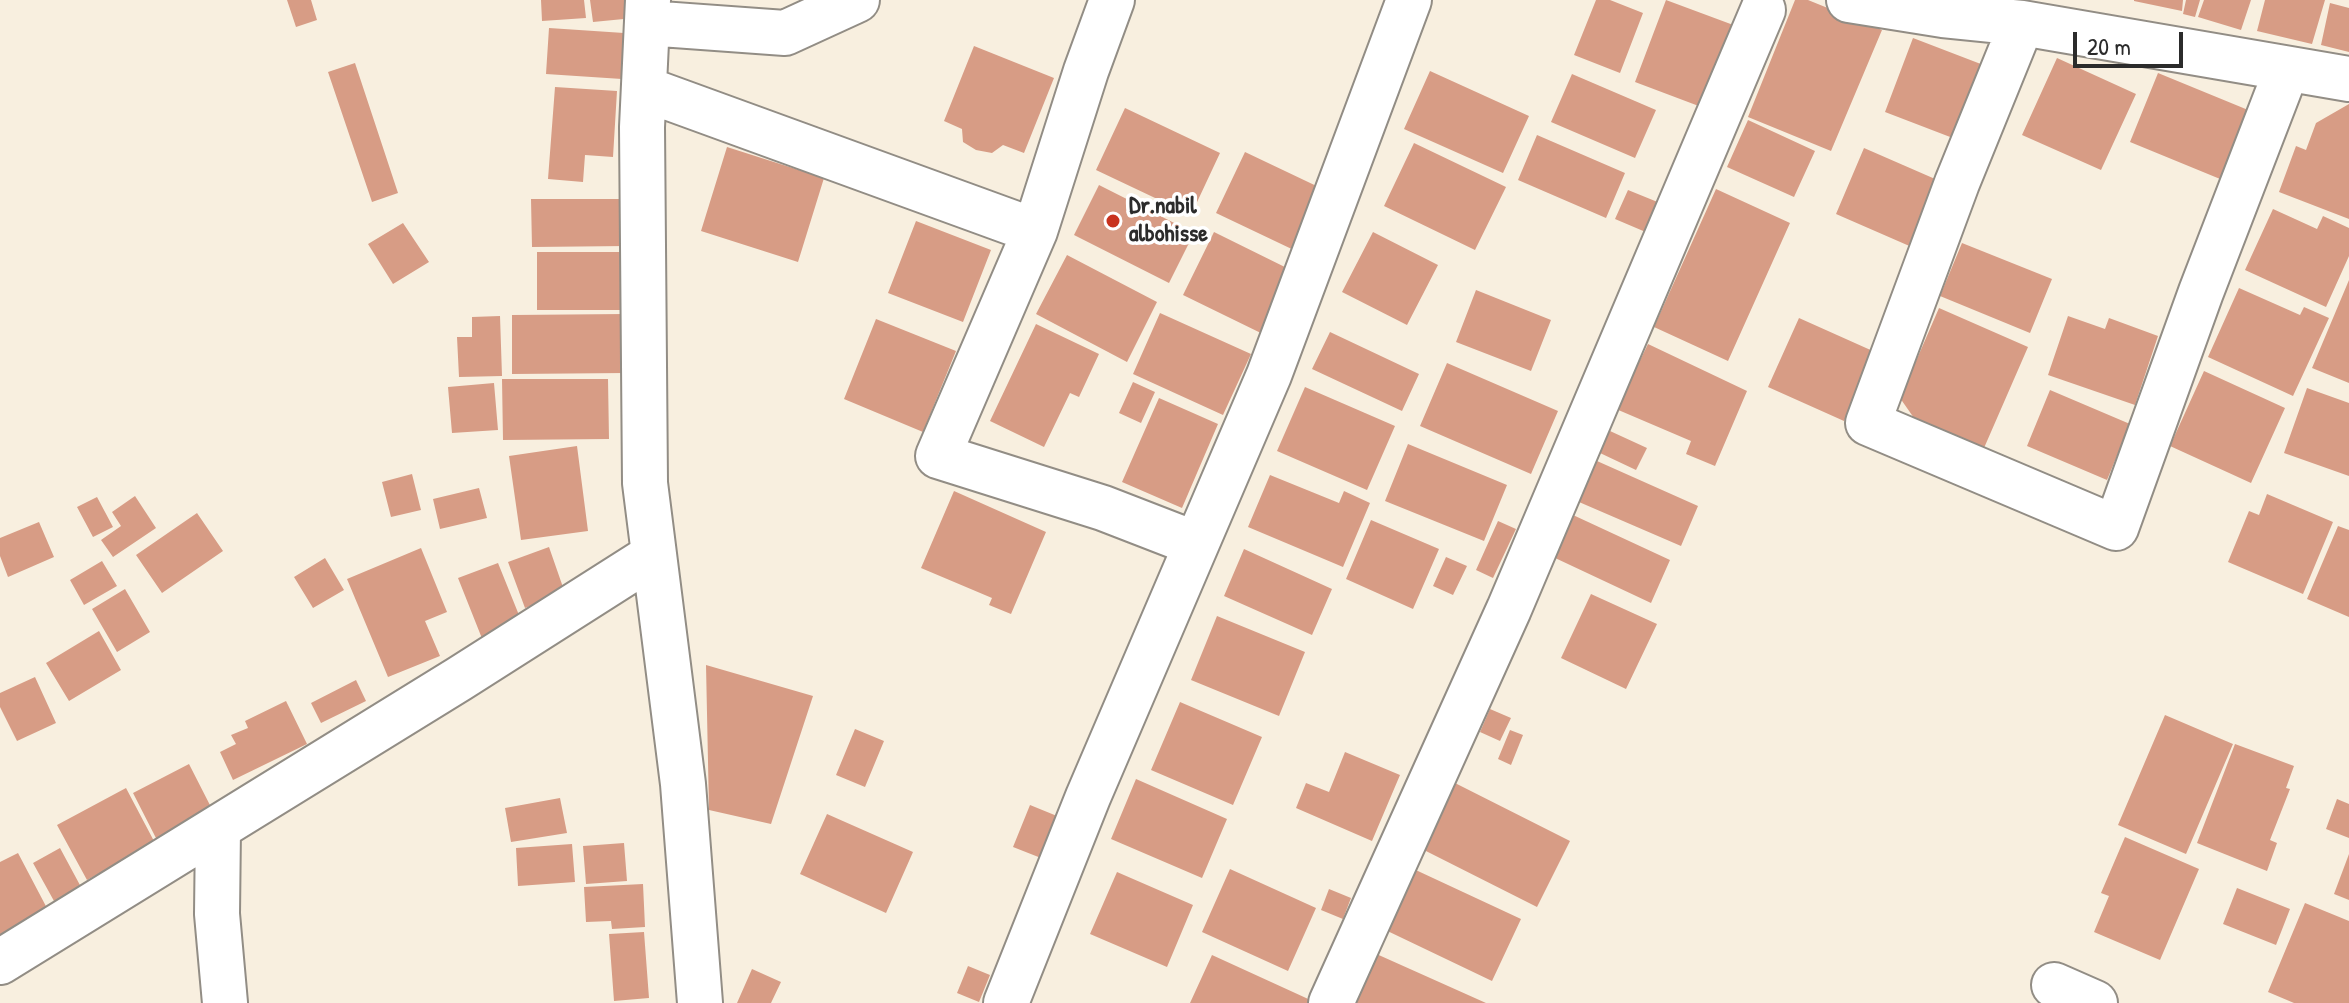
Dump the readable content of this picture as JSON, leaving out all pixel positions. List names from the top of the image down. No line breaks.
{"places":["Dr.nabil albohisse"],"scale_bar":"20 m"}
